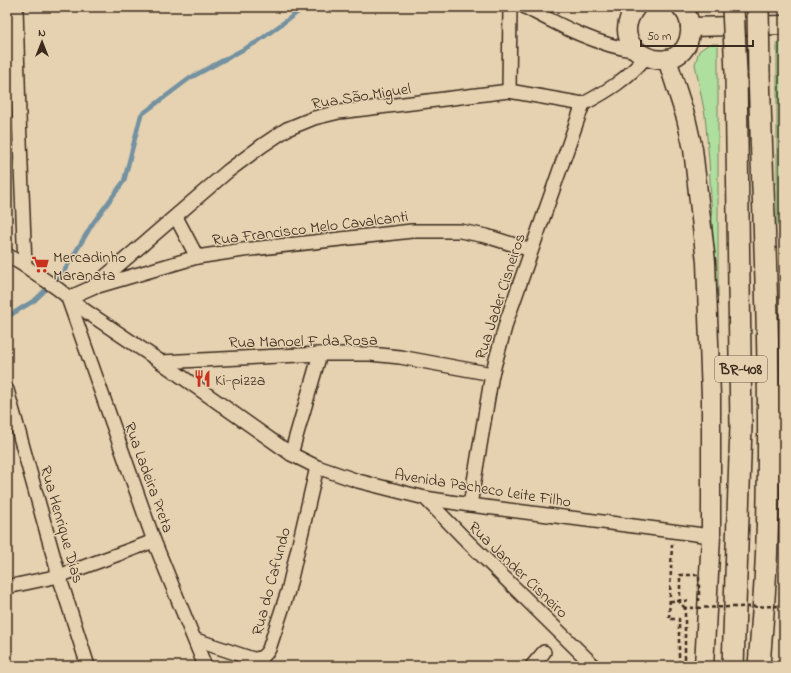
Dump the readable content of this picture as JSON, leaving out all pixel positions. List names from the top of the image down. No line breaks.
{"streets":{"highway":["BR-408"],"street":["Rua São Miguel","Rua Francisco Melo Cavalcanti","Rua Jader Cisneiros","Rua Manoel F da Rosa","Rua Ladeira Preta","Avenida Pacheco Leite Filho","Rua Henrique Dias","Rua Jander Cisneiro","Rua do Cafundo"]},"crossings":[["Rua São Miguel","Rua Francisco Melo Cavalcanti"],["Rua São Miguel","Rua Jader Cisneiros"],["Rua São Miguel","Rua Ladeira Preta"],["Rua São Miguel","Avenida Pacheco Leite Filho"],["Rua Francisco Melo Cavalcanti","Rua Jader Cisneiros"],["Rua Jader Cisneiros","Rua Manoel F da Rosa"],["Rua Jader Cisneiros","Avenida Pacheco Leite Filho"],["Rua Manoel F da Rosa","Avenida Pacheco Leite Filho"],["Rua Ladeira Preta","Avenida Pacheco Leite Filho"],["Rua Ladeira Preta","Rua do Cafundo"],["Avenida Pacheco Leite Filho","Rua Jander Cisneiro"],["Avenida Pacheco Leite Filho","Rua do Cafundo"]],"places":{"supermarket":["Mercadinho Maranata"],"restaurant":["Ki-pizza"]},"scale_bar":"50 m","north":"top"}
